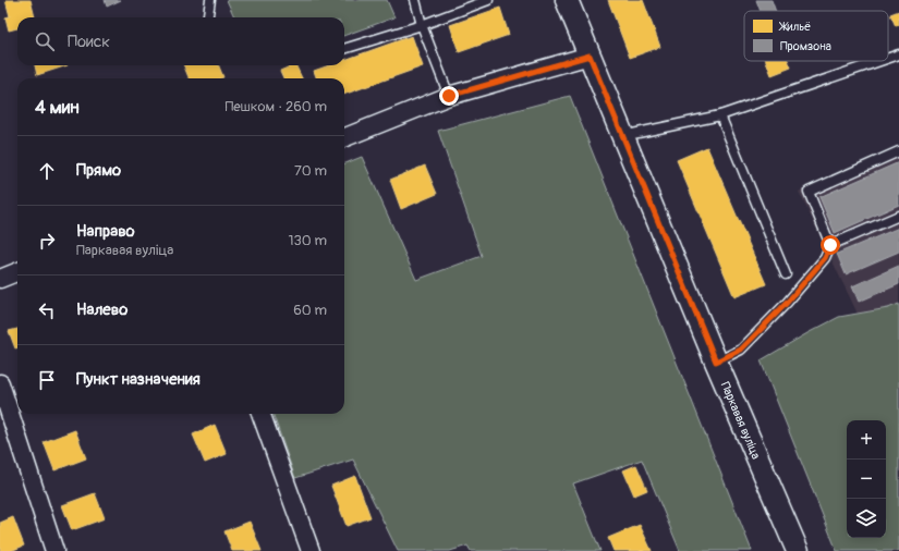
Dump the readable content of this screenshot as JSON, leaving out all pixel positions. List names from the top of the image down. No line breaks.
{"streets":{"street":["Паркавая вуліца"]},"legend":["Жильё","Промзона"],"page":{"search":"Поиск","heading":["4 мин","Пешком · 260 m"],"list":[["Прямо","70 m"],["Направо","Паркавая вуліца","130 m"],["Налево","60 m"],"Пункт назначения"],"map_buttons":["+","−"]}}
